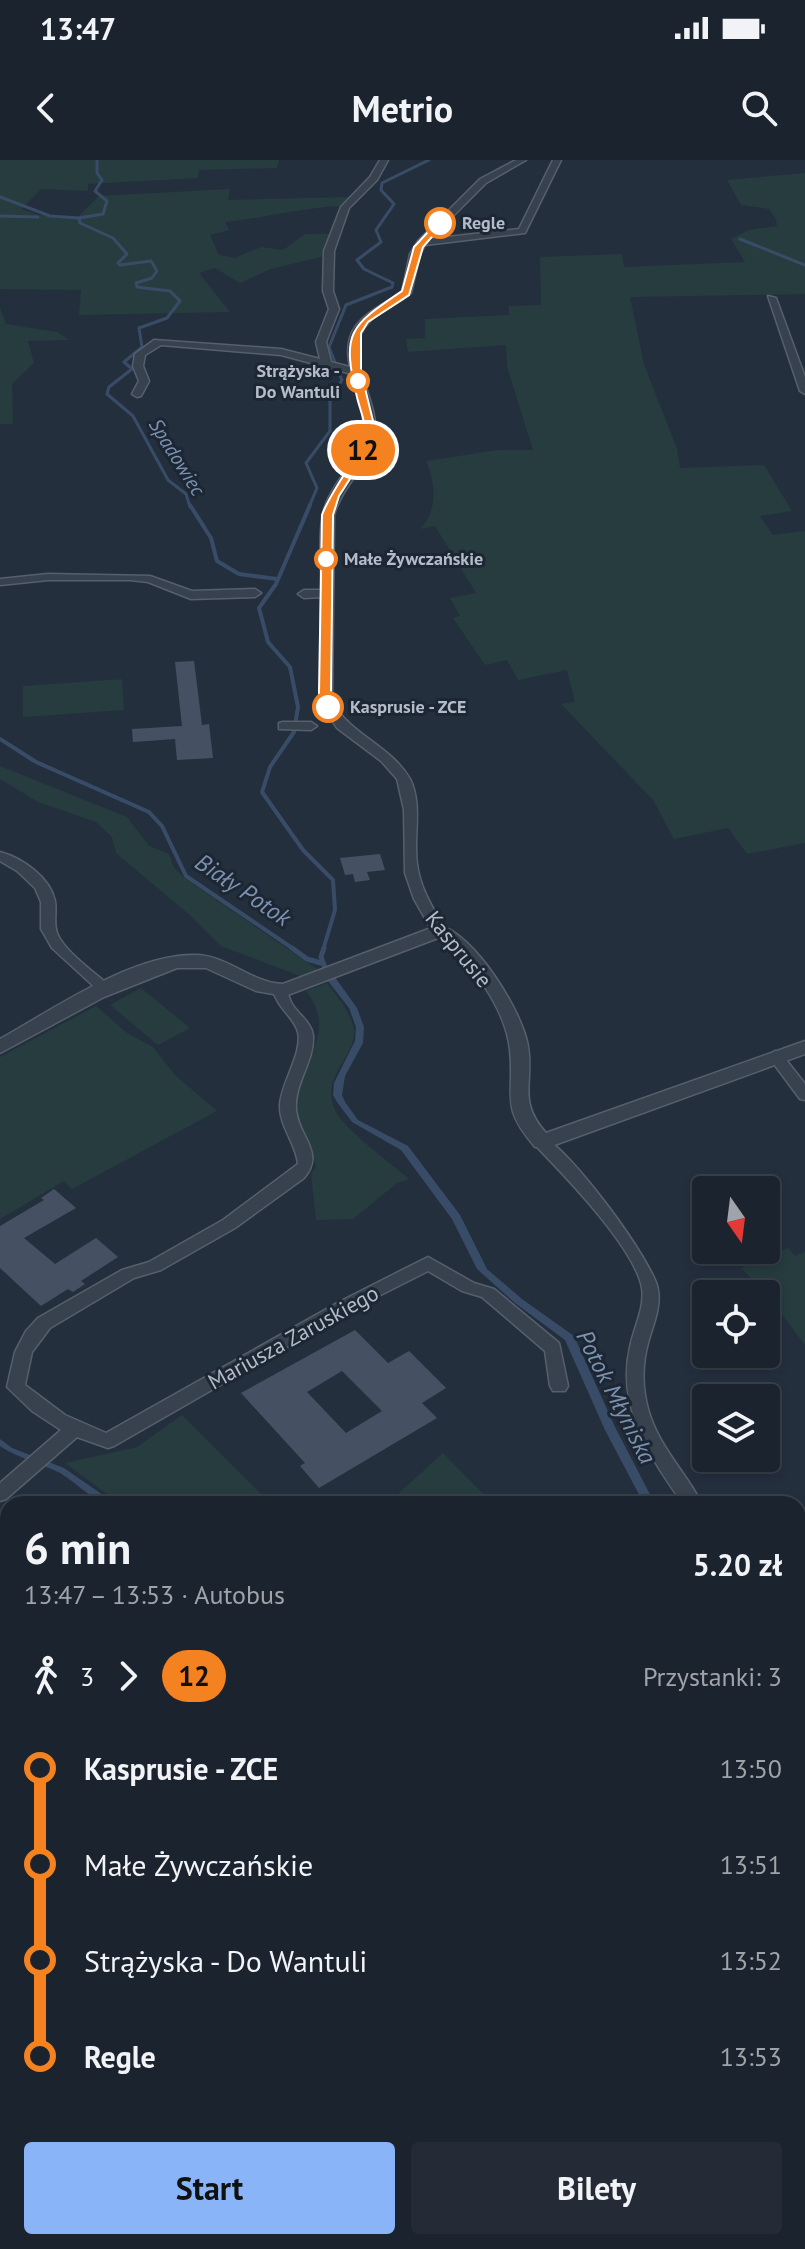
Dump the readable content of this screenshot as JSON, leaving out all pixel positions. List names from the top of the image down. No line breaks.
{"streets":{"street":["Kasprusie","Mariusza Zaruskiego"]},"water":["Spadowiec","Biały Potok","Potok Młyniska"],"places":["Regle","Strążyska - Do Wantuli","Małe Żywczańskie","Kasprusie - ZCE"],"lines":["bus line 12"],"north":"bottom","page":{"status":"13:47","header":"Metrio","on_map":"12","heading":["6 min","13:47 – 13:53 · Autobus","5.20 zł"],"legs":["3","12","Przystanki: 3"],"list":[{"name":"Kasprusie - ZCE","value":"13:50"},{"name":"Małe Żywczańskie","value":"13:51"},{"name":"Strążyska - Do Wantuli","value":"13:52"},{"name":"Regle","value":"13:53"}],"buttons":["Start","Bilety"]}}
